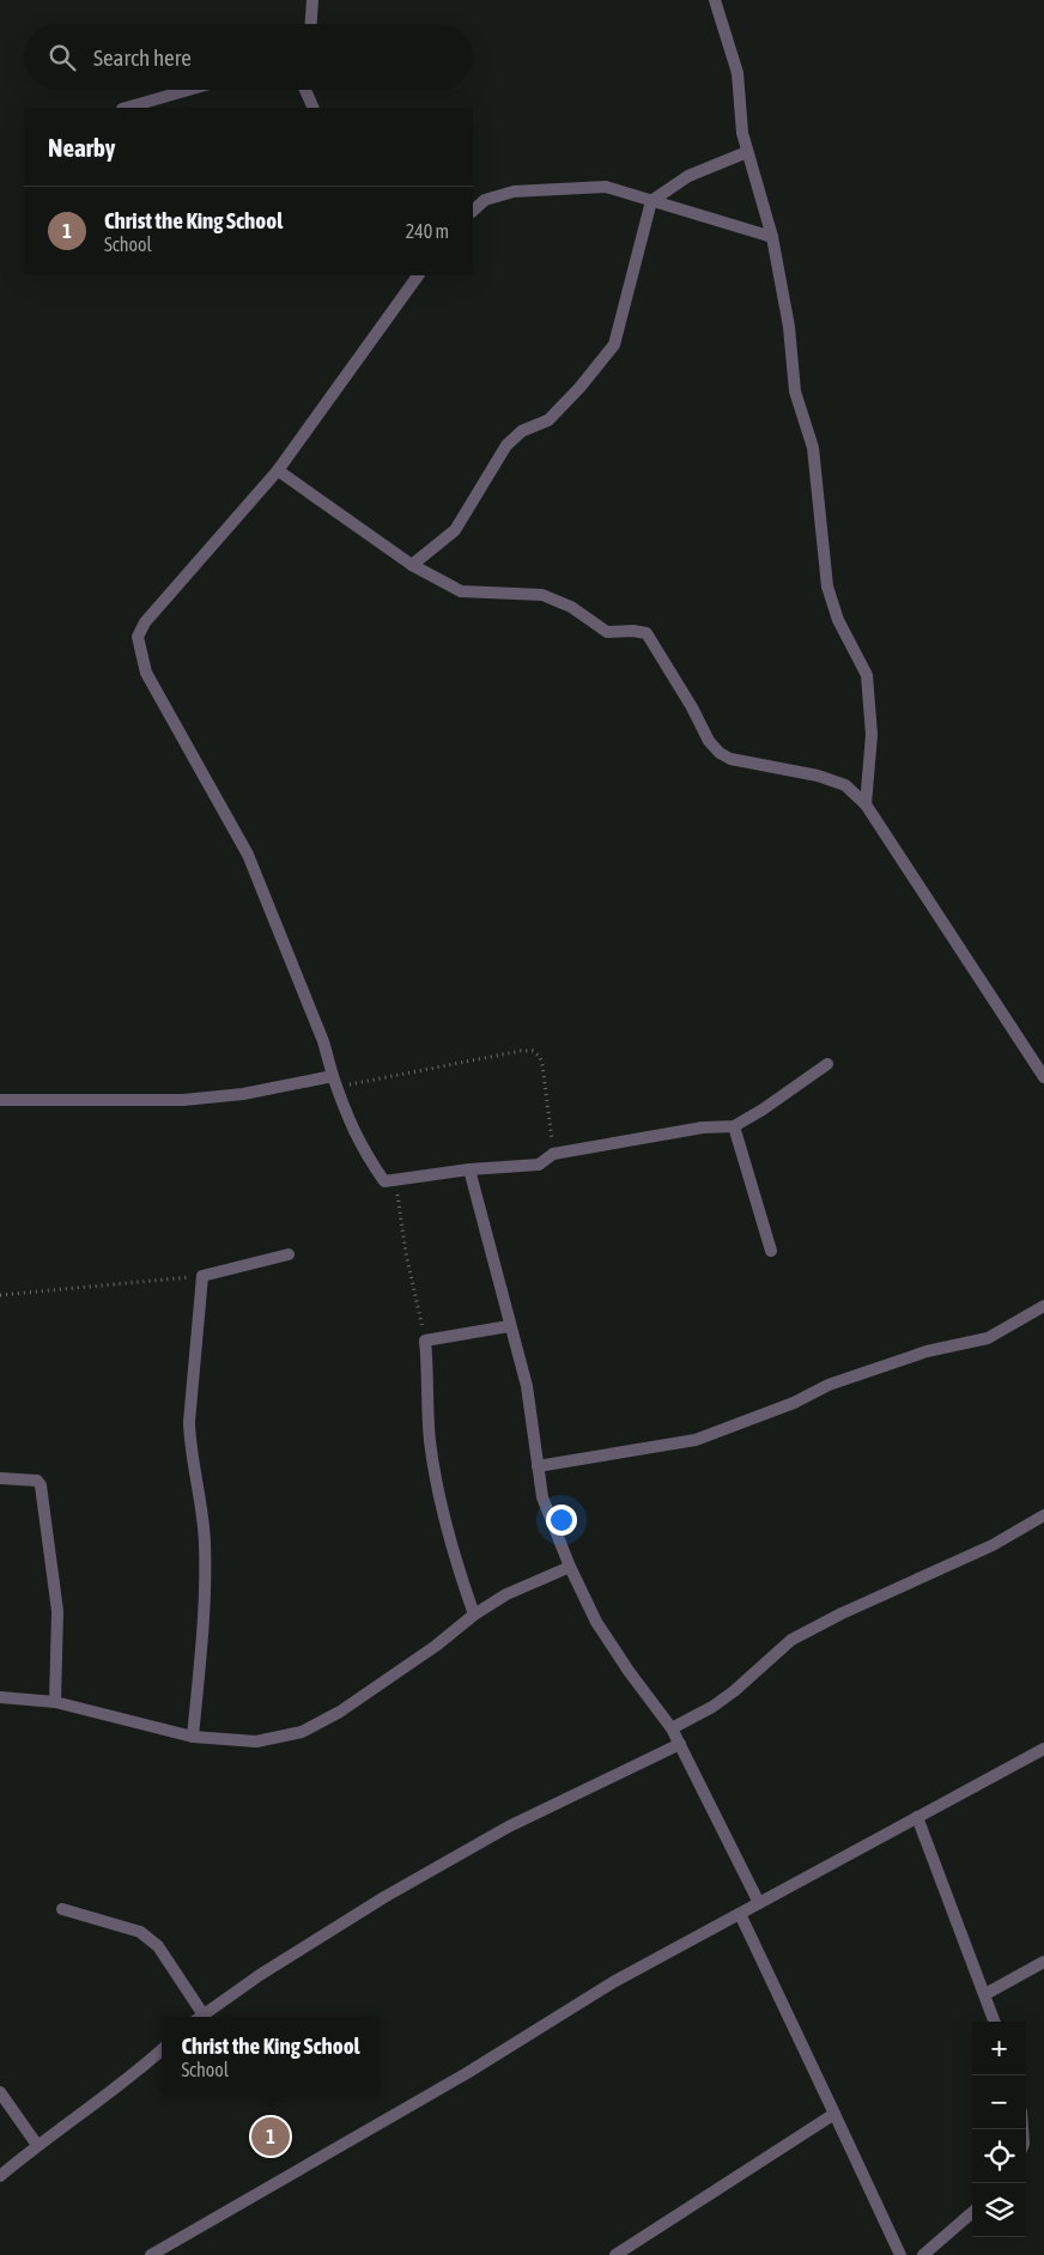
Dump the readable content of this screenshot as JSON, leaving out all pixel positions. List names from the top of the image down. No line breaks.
{"page":{"search":"Search here","heading":"Nearby","list":[{"mark":"1","name":"Christ the King School","note":"School","value":"240 m"}],"popup":["Christ the King School","School"],"map_buttons":["+","−"],"pins":"1"}}
